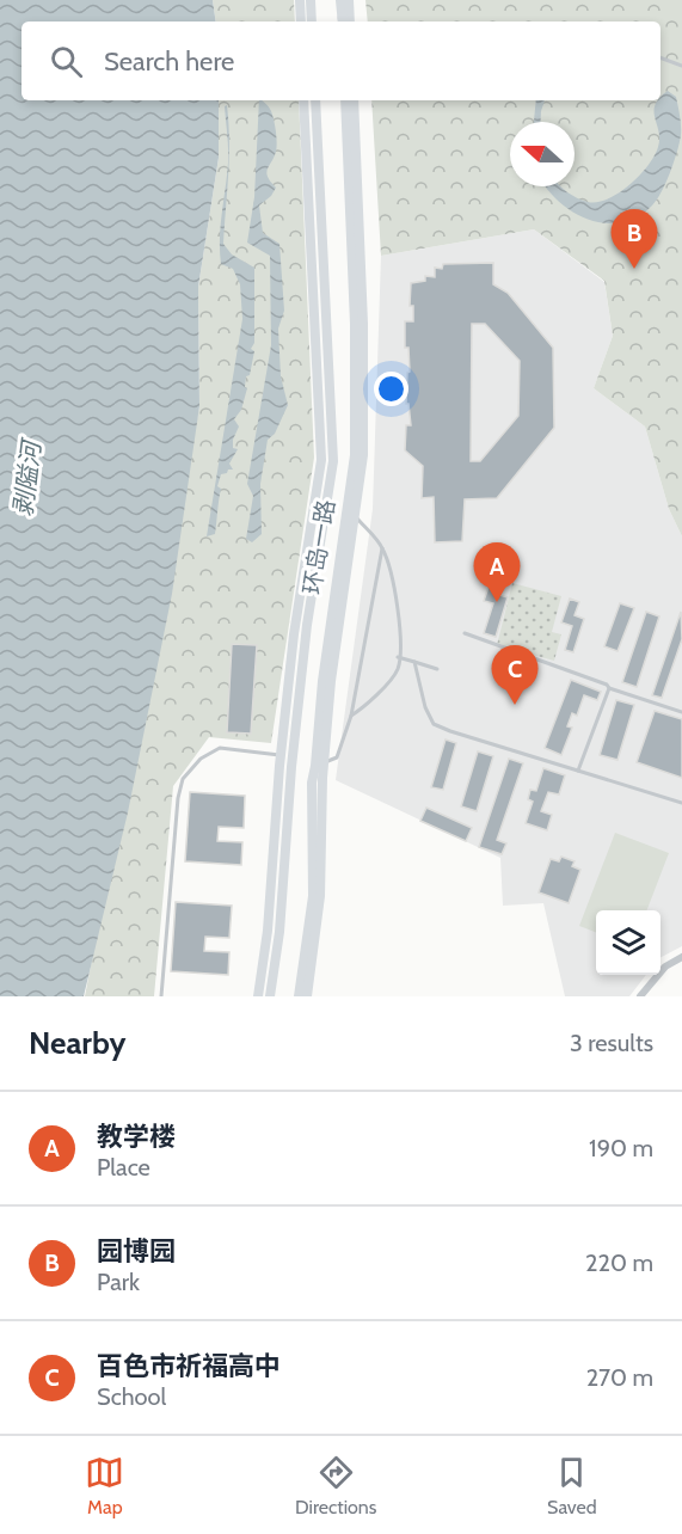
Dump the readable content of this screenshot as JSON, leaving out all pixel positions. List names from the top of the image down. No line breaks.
{"streets":{"main road":["环岛一路"]},"water":["剥隘河"],"north":"left","page":{"search":"Search here","pins":["B","A","C"],"heading":["Nearby","3 results"],"list":[{"mark":"A","name":"教学楼","note":"Place","value":"190 m"},{"mark":"B","name":"园博园","note":"Park","value":"220 m"},{"mark":"C","name":"百色市祈福高中","note":"School","value":"270 m"}],"nav":["Map","Directions","Saved"]}}
